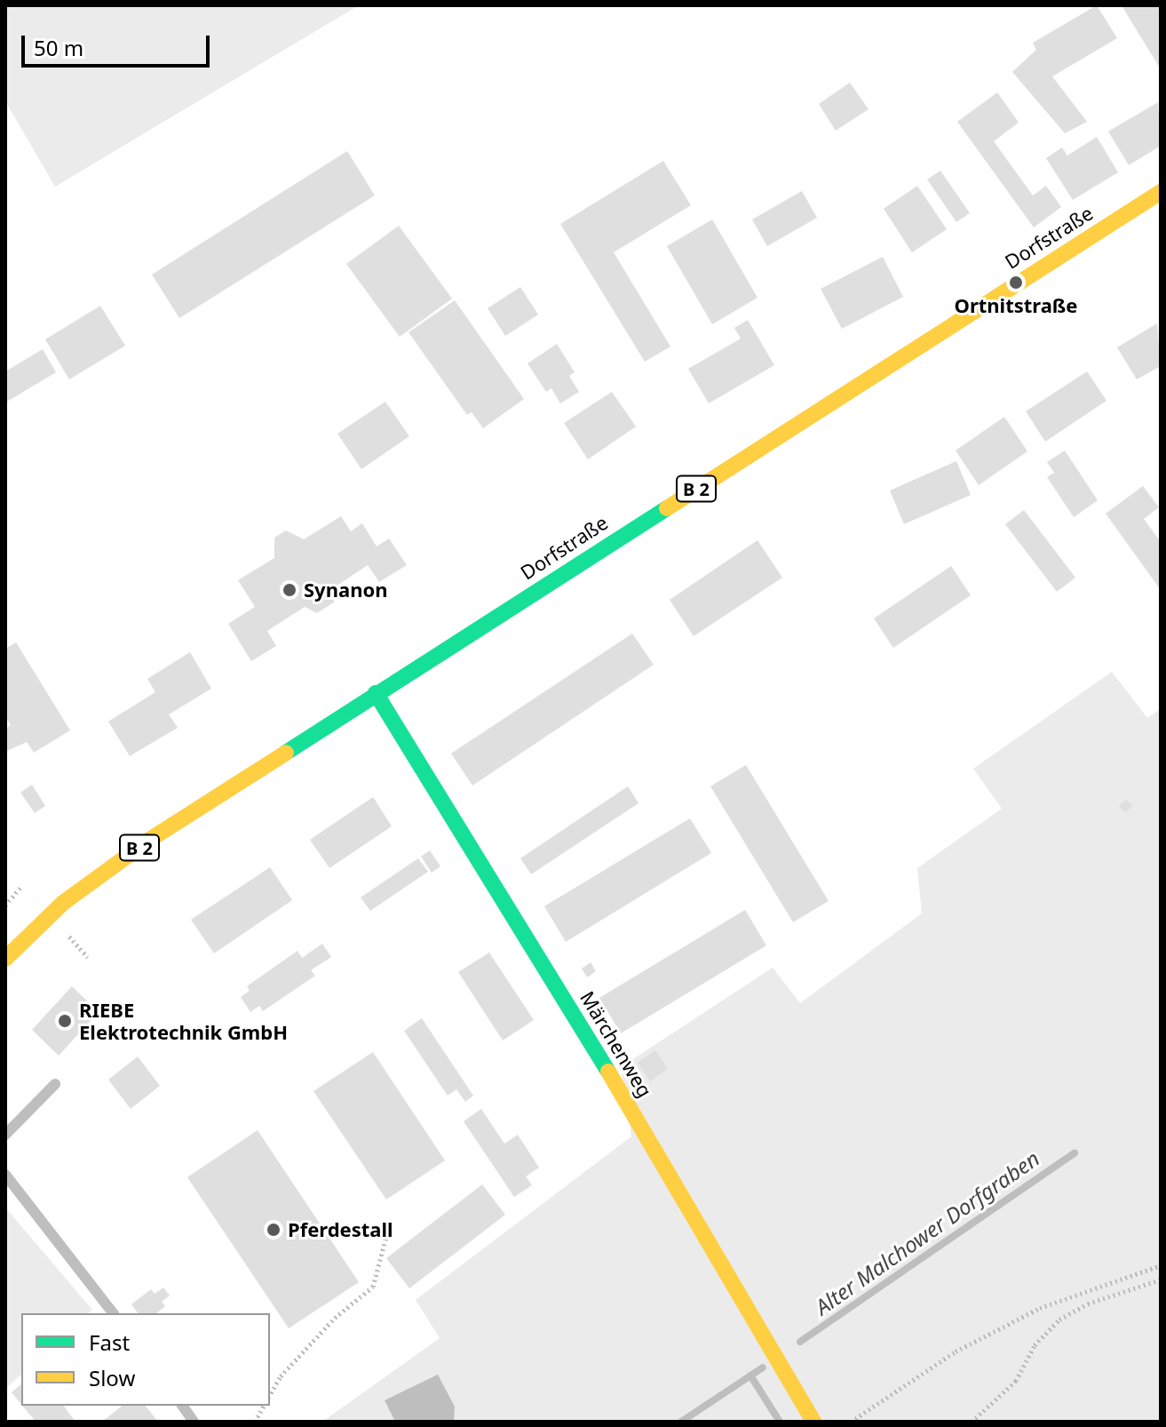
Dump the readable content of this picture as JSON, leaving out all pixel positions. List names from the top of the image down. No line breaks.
{"streets":{"main road":["Dorfstraße","B 2","Märchenweg"]},"crossings":[["Dorfstraße","Märchenweg"]],"water":["Alter Malchower Dorfgraben"],"places":["Ortnitstraße","Synanon","RIEBE Elektrotechnik GmbH","Pferdestall"],"legend":["Fast","Slow"],"scale_bar":"50 m"}
